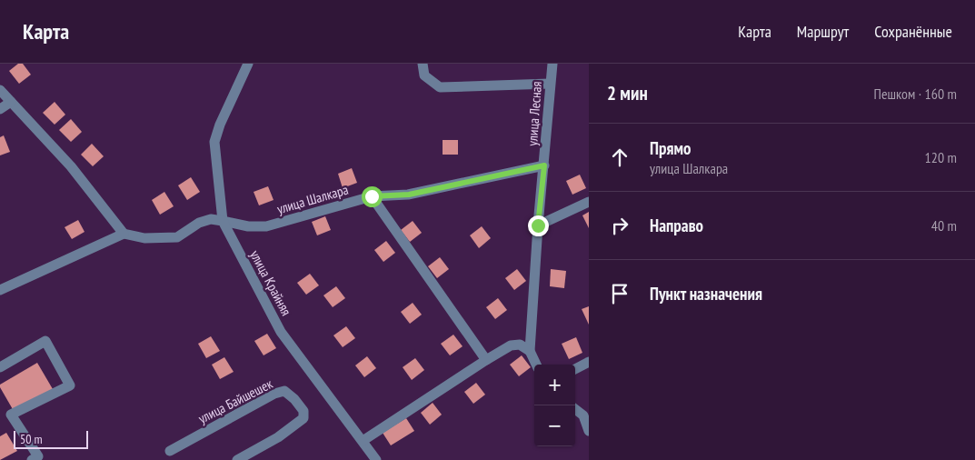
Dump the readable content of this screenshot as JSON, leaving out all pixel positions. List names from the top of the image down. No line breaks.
{"streets":{"street":["улица Лесная","улица Шалкара","улица Крайняя","улица Байшешек"]},"crossings":[["улица Лесная","улица Шалкара"],["улица Шалкара","улица Крайняя"]],"scale_bar":"50 m","page":{"header":"Карта","nav":["Карта","Маршрут","Сохранённые"],"heading":["2 мин","Пешком · 160 m"],"list":[["Прямо","улица Шалкара","120 m"],["Направо","40 m"],"Пункт назначения"],"map_buttons":["+","−"],"scale":"50 m"}}
